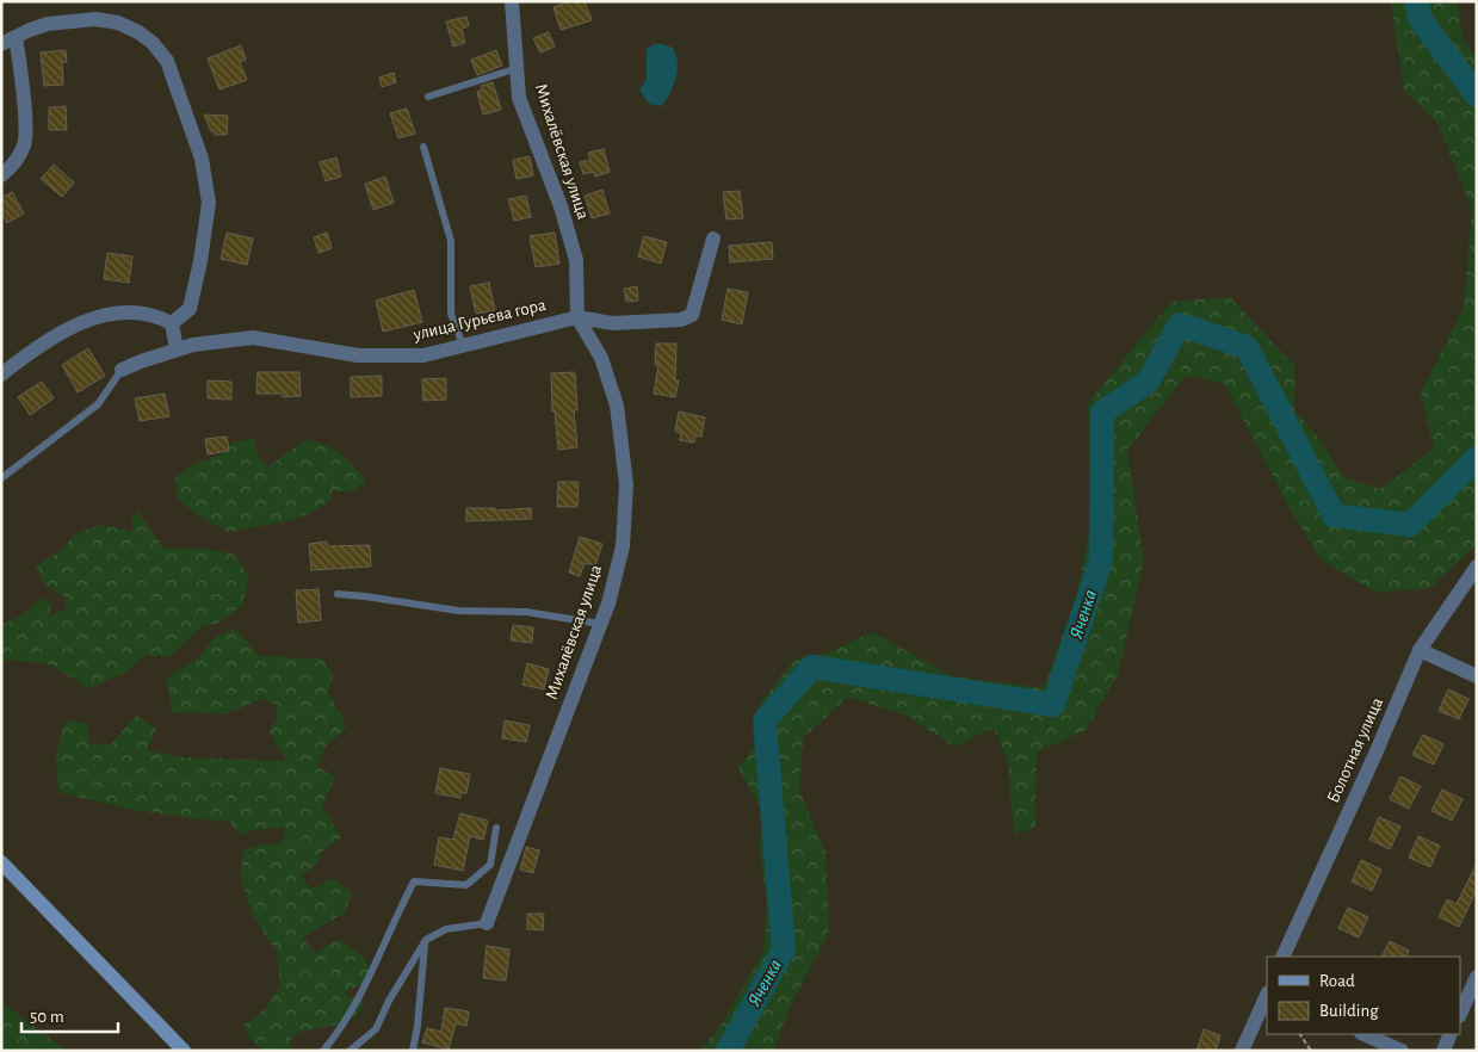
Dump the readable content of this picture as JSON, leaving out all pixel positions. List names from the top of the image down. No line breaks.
{"streets":{"street":["Михалёвская улица","улица Гурьева гора","Болотная улица"]},"crossings":[["Михалёвская улица","улица Гурьева гора"]],"water":["Яченка"],"legend":["Road","Building"],"scale_bar":"50 m"}
